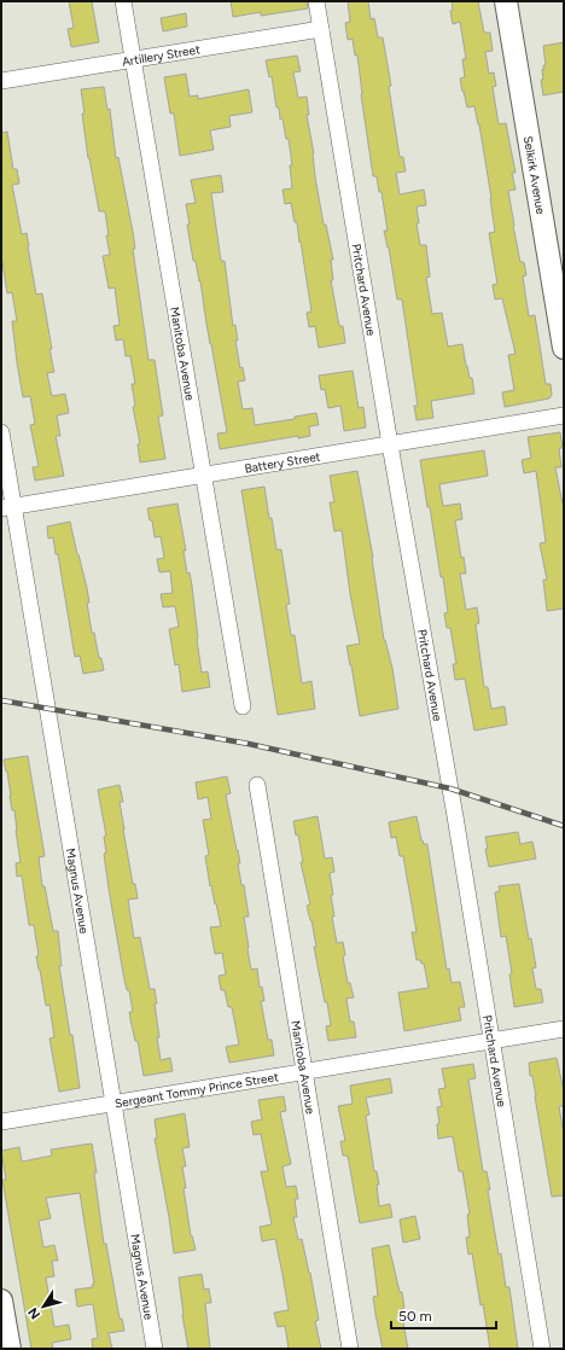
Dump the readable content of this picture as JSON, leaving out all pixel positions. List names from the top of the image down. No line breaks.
{"streets":{"main road":["Selkirk Avenue"],"street":["Artillery Street","Pritchard Avenue","Manitoba Avenue","Battery Street","Magnus Avenue","Sergeant Tommy Prince Street"]},"crossings":[["Artillery Street","Pritchard Avenue"],["Artillery Street","Manitoba Avenue"],["Pritchard Avenue","Battery Street"],["Pritchard Avenue","Sergeant Tommy Prince Street"],["Manitoba Avenue","Battery Street"],["Manitoba Avenue","Sergeant Tommy Prince Street"],["Battery Street","Magnus Avenue"],["Magnus Avenue","Sergeant Tommy Prince Street"]],"scale_bar":"50 m","north":"bottom left"}
